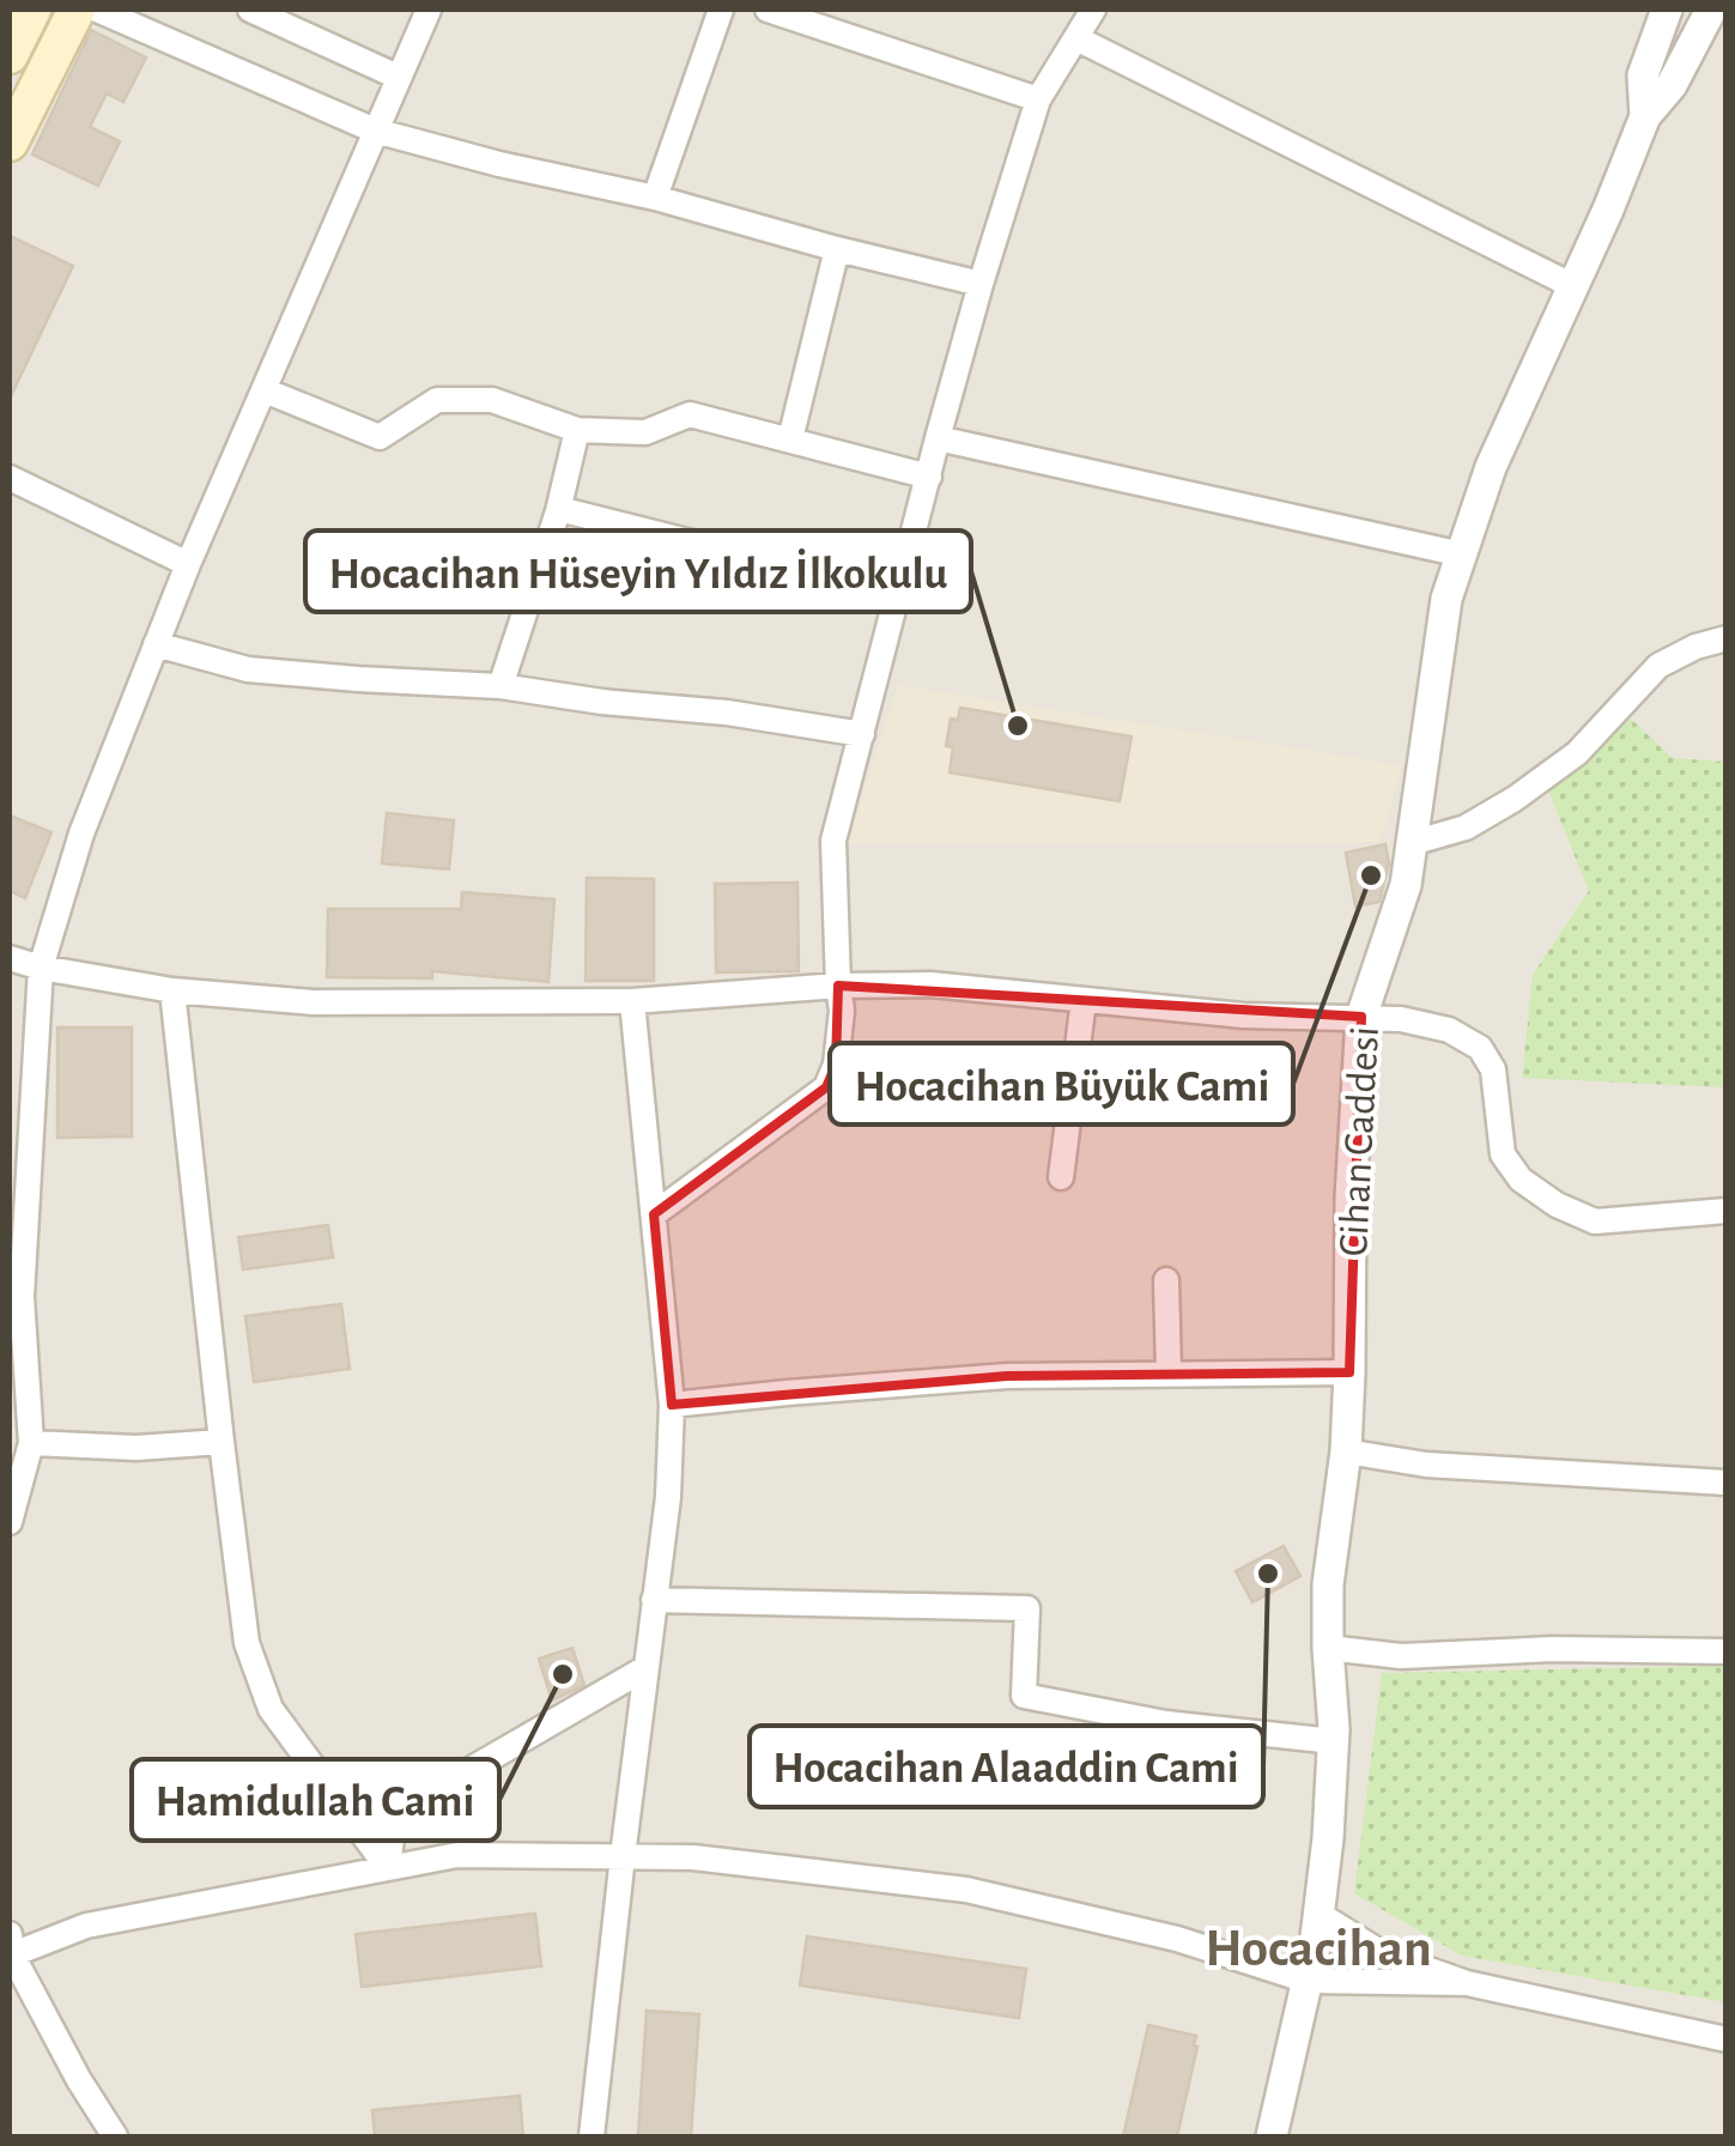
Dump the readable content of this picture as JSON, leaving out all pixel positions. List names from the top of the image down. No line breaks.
{"streets":{"street":["Cihan Caddesi"]},"districts":["Hocacihan"],"places":["Hocacihan Hüseyin Yıldız İlkokulu","Hocacihan Büyük Cami","Hocacihan Alaaddin Cami","Hamidullah Cami"]}
